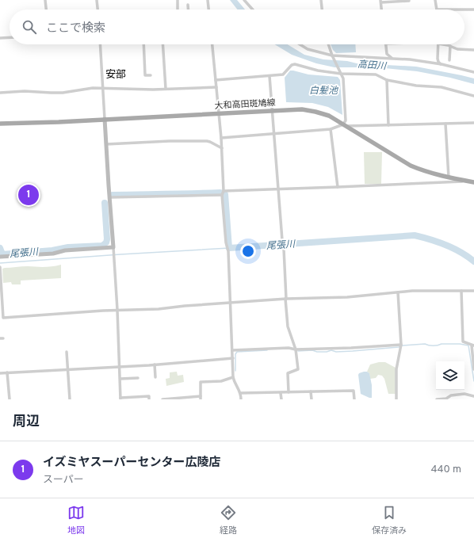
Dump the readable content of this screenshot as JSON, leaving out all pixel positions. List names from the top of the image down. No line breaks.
{"streets":{"main road":["大和高田斑鳩線"]},"districts":["安部"],"water":["高田川","白髪池","尾張川"],"page":{"search":"ここで検索","pins":"1","heading":"周辺","list":[{"mark":"1","name":"イズミヤスーパーセンター広陵店","note":"スーパー","value":"440 m"}],"nav":["地図","経路","保存済み"]}}
